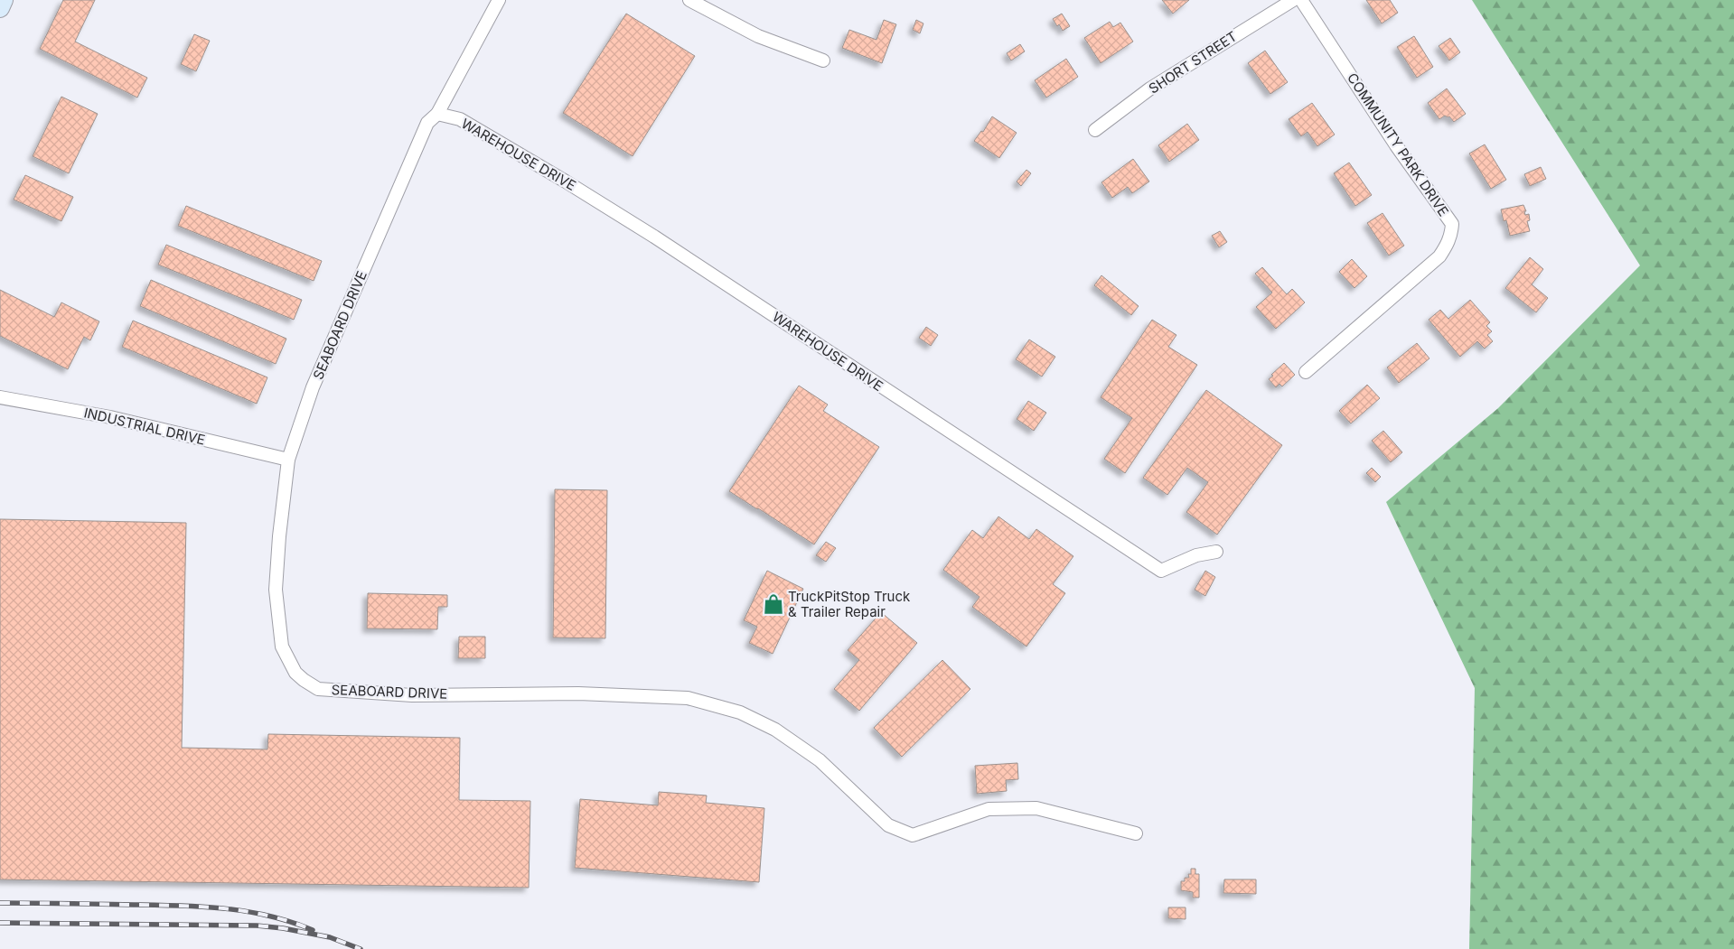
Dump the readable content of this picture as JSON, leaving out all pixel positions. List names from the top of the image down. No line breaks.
{"streets":{"street":["SHORT STREET","COMMUNITY PARK DRIVE","WAREHOUSE DRIVE","SEABOARD DRIVE","INDUSTRIAL DRIVE"]},"crossings":[["WAREHOUSE DRIVE","SEABOARD DRIVE"],["SEABOARD DRIVE","INDUSTRIAL DRIVE"]],"places":{"shop":["TruckPitStop Truck & Trailer Repair"]}}
